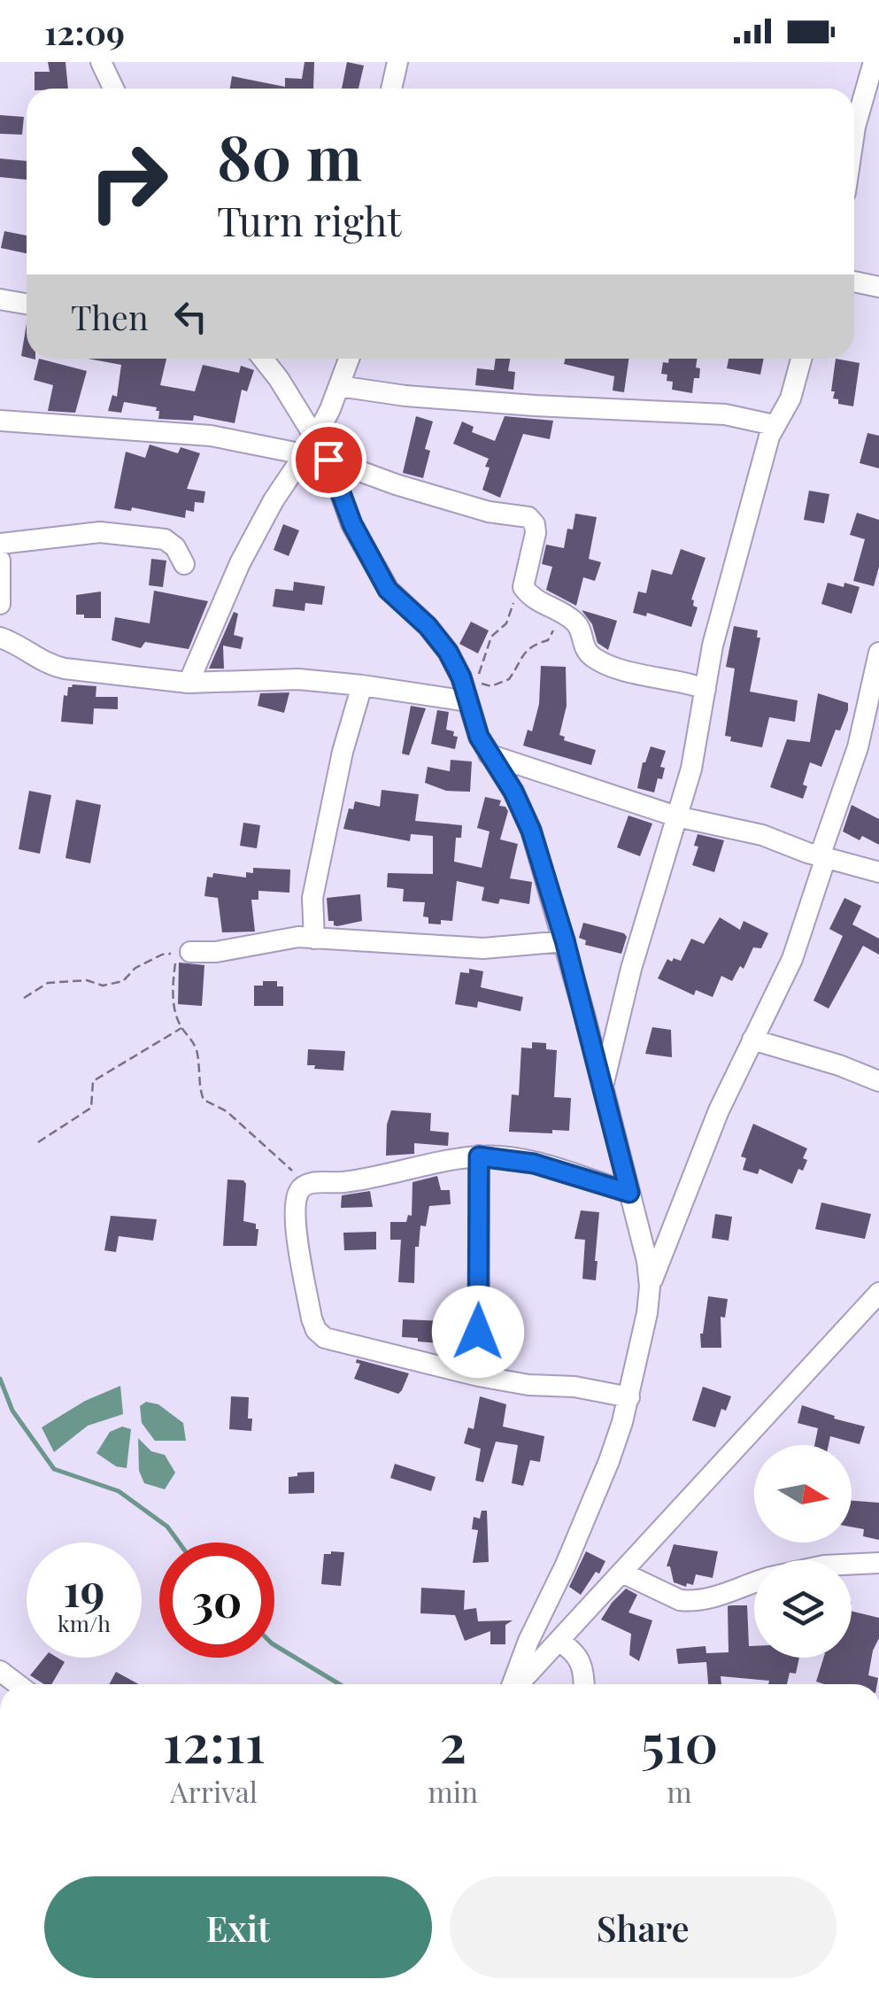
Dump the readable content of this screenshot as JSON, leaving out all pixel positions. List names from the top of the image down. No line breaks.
{"north":"right","page":{"status":"12:09","turn":["80 m","Turn right"],"then":"Then","speed":"19 km/h","limit":"30","eta":["12:11","Arrival","2","min","510","m"],"buttons":["Exit","Share"]}}
